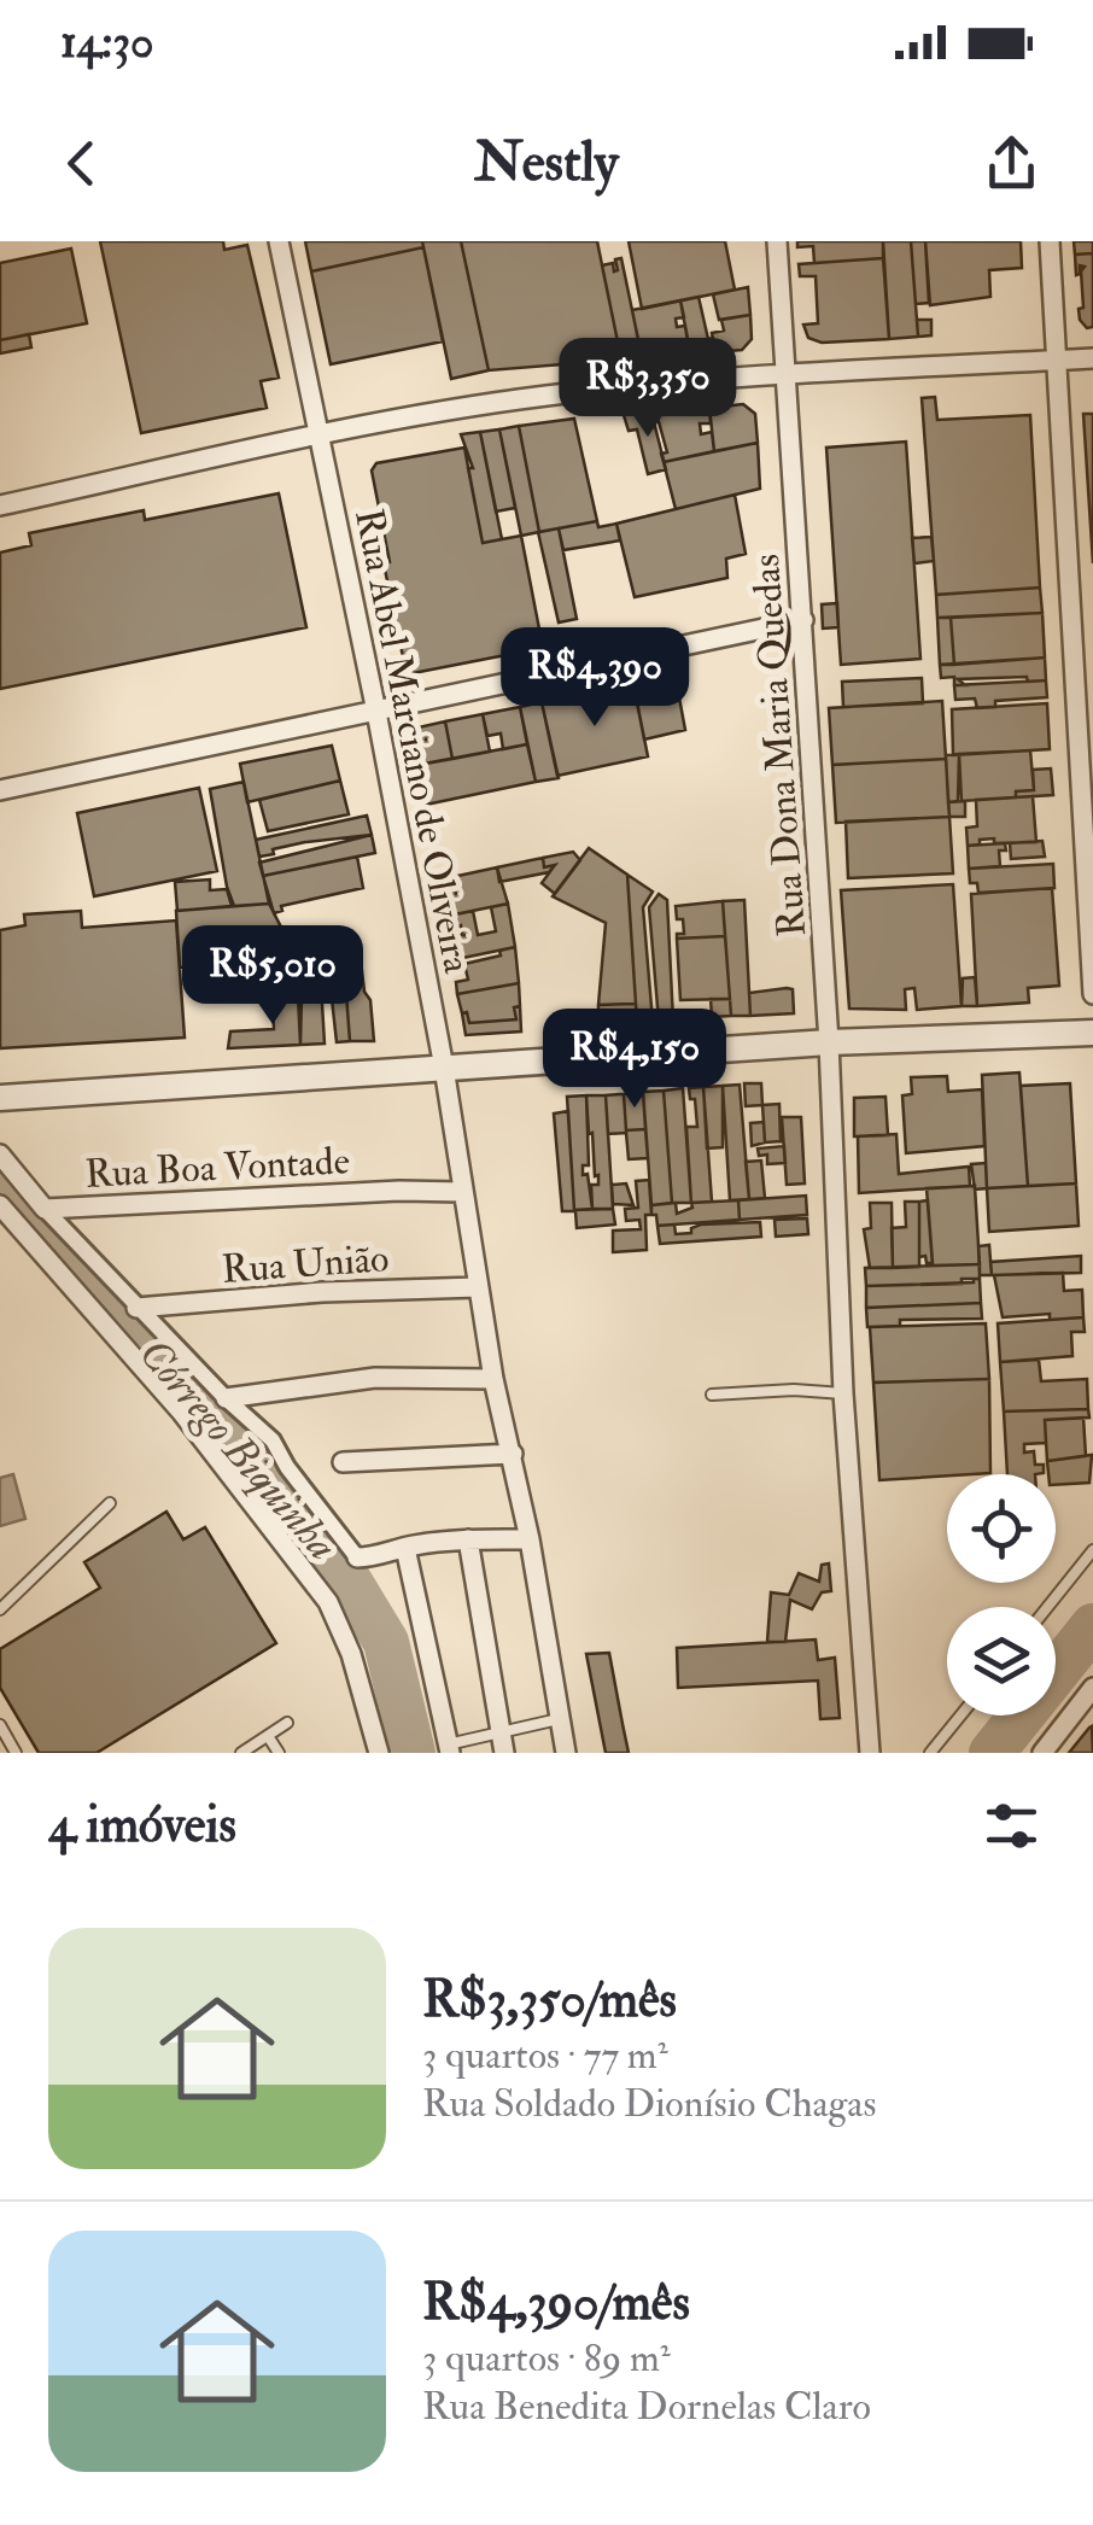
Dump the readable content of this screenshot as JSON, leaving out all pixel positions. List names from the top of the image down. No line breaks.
{"streets":{"street":["Rua Abel Marciano de Oliveira","Rua Dona Maria Quedas","Rua Boa Vontade","Rua União"]},"crossings":[["Rua Abel Marciano de Oliveira","Rua Boa Vontade"],["Rua Abel Marciano de Oliveira","Rua União"]],"water":["Córrego Biquinha"],"page":{"status":"14:30","header":"Nestly","price":["R$3,350","R$4,390","R$5,010","R$4,150"],"heading":"4 imóveis","list":[{"name":"R$3,350/mês","note":"3 quartos · 77 m² · Rua Soldado Dionísio Chagas"},{"name":"R$4,390/mês","note":"3 quartos · 89 m² · Rua Benedita Dornelas Claro"}]}}
